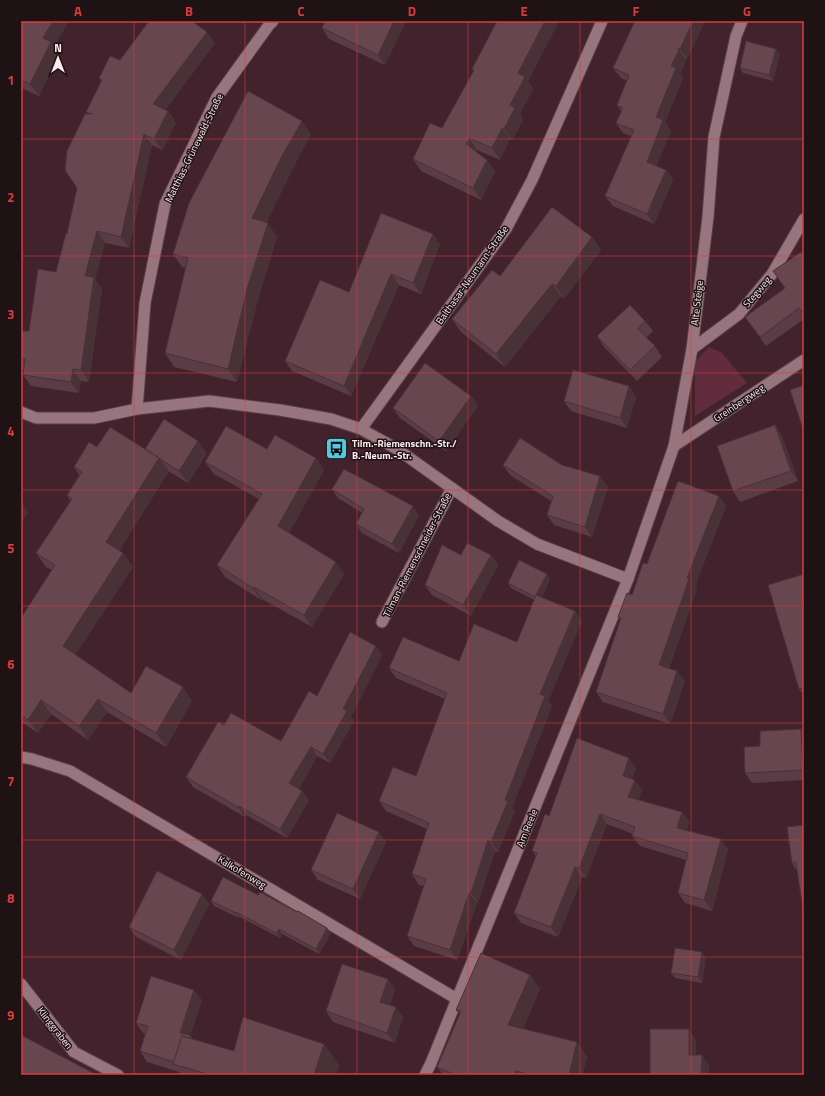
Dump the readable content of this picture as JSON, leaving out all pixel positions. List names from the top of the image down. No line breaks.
{"streets":{"street":["Matthias-Grünewald-Straße","Balthasar-Neumann-Straße","Stegweg","Alte Steige","Greinbergweg","Tilman-Riemenschneider-Straße","Am Reele","Kalkofenweg","Klinggraben"]},"crossings":[["Matthias-Grünewald-Straße","Tilman-Riemenschneider-Straße"],["Balthasar-Neumann-Straße","Tilman-Riemenschneider-Straße"],["Stegweg","Alte Steige"],["Alte Steige","Greinbergweg"],["Alte Steige","Tilman-Riemenschneider-Straße"],["Alte Steige","Am Reele"],["Tilman-Riemenschneider-Straße","Am Reele"],["Am Reele","Kalkofenweg"]],"places":{"bus stop":["Tilm.-Riemenschn.-Str./ B.-Neum.-Str."]},"north":"top","grid":{"columns":["A","B","C","D","E","F","G"],"rows":["1","2","3","4","5","6","7","8","9"]}}
